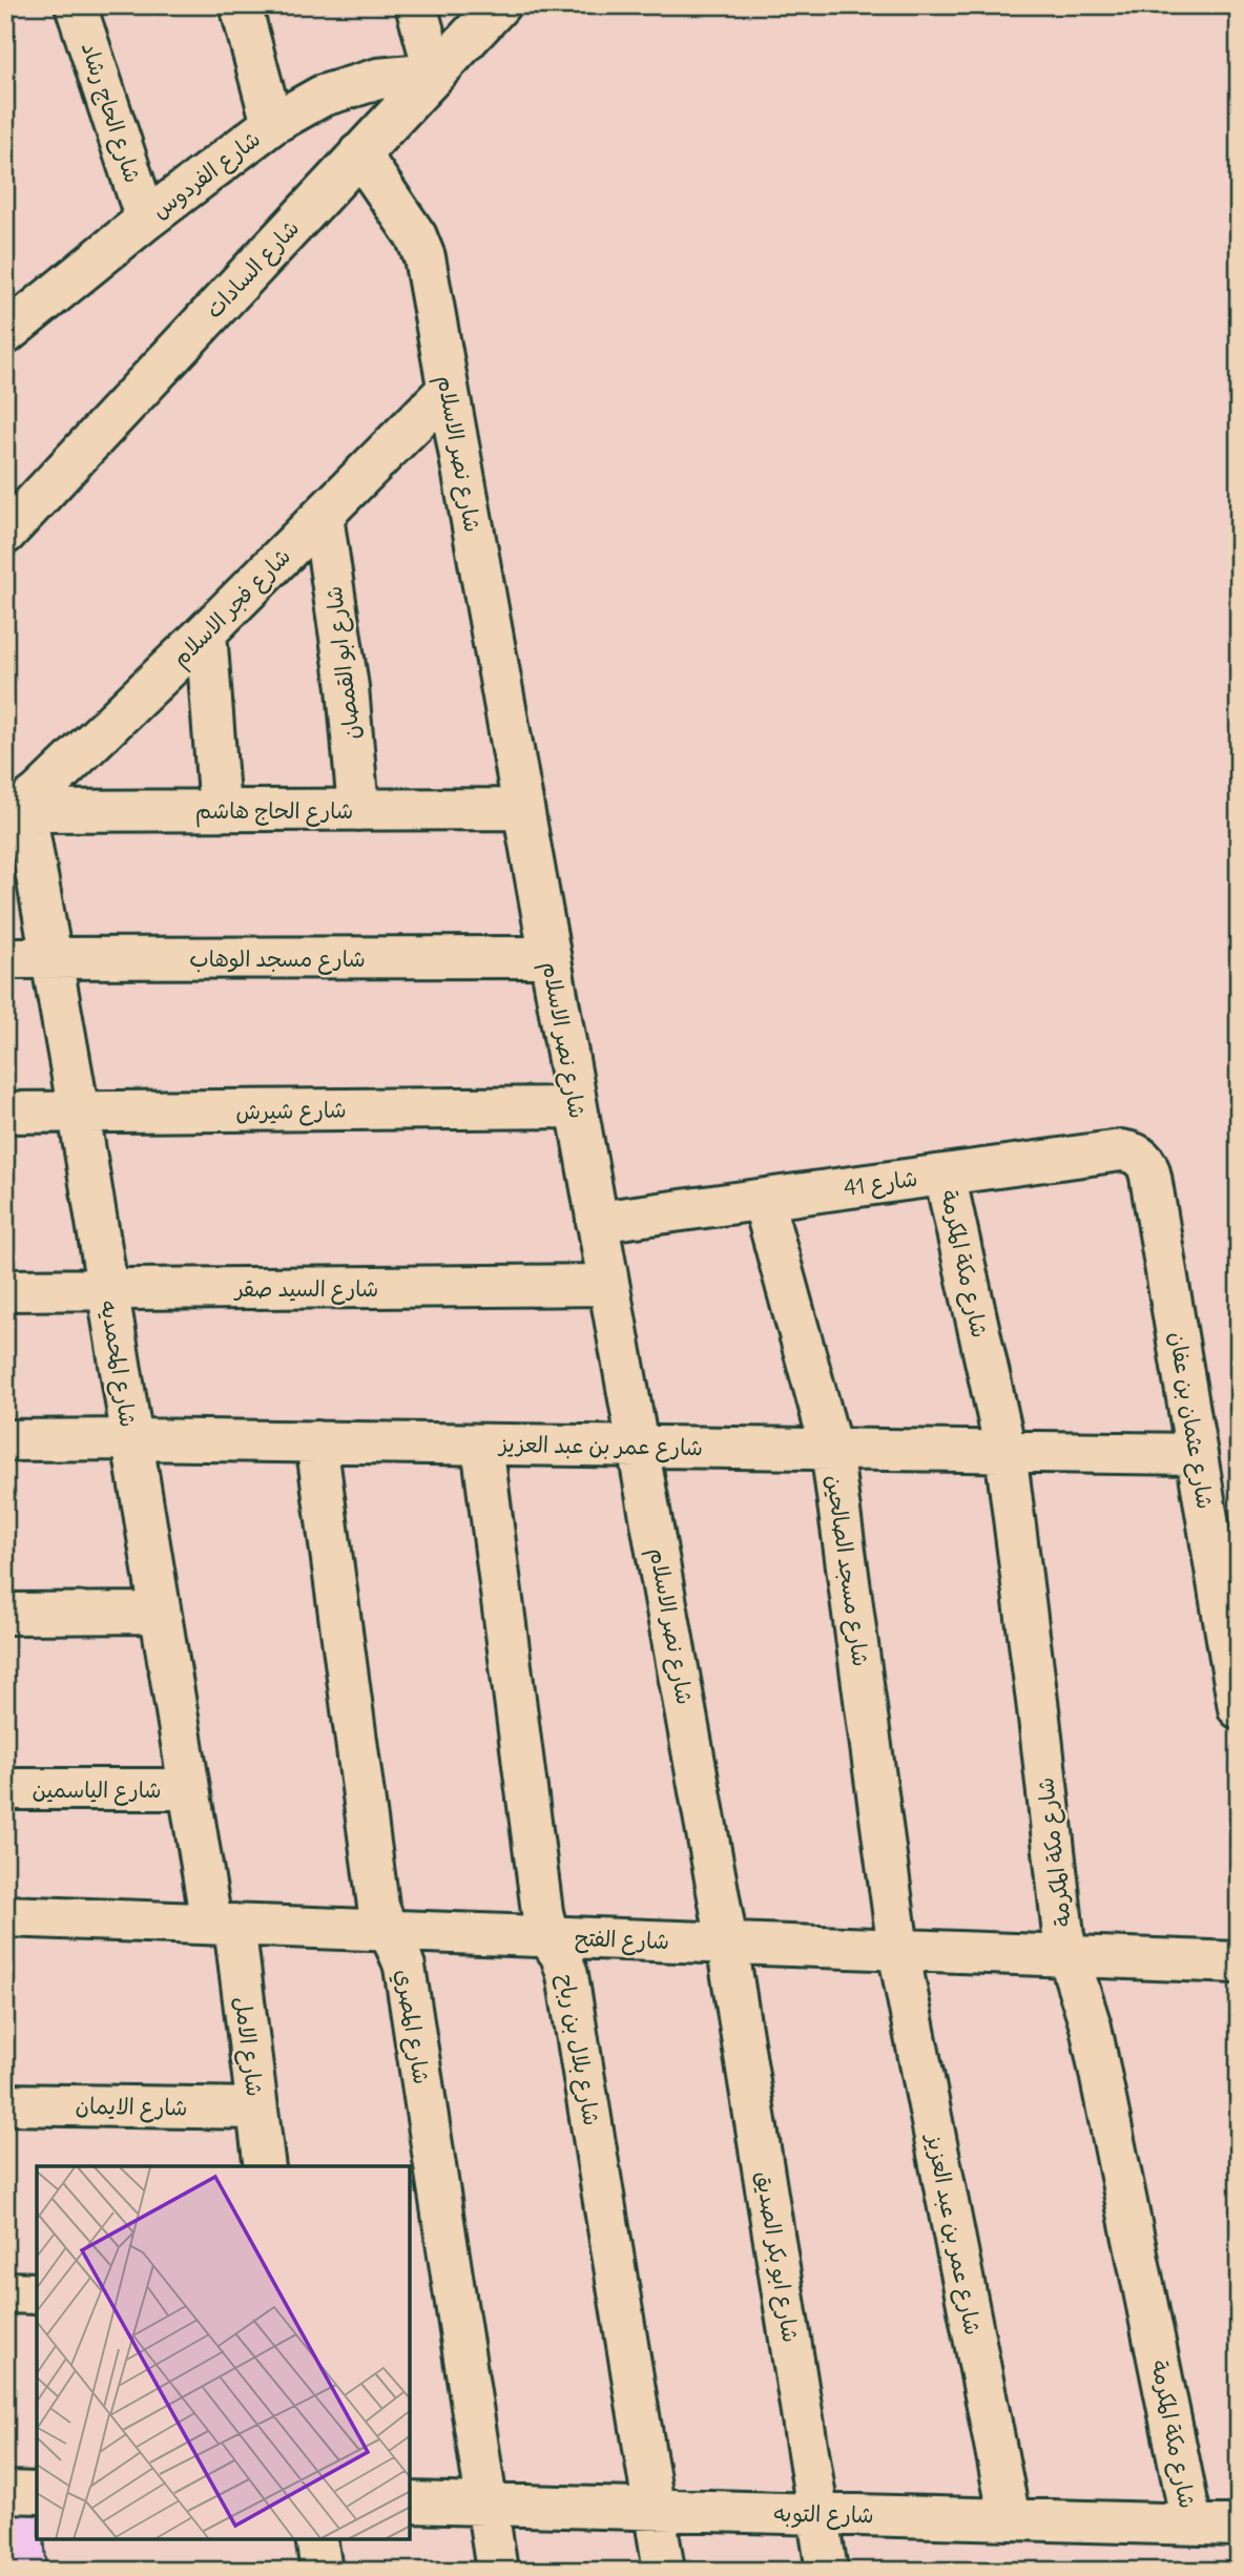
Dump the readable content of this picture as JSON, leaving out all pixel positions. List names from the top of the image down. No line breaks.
{"streets":{"street":["شارع الحاج رشاد","شارع الفردوس","شارع السادات","شارع نصر الاسلام","شارع فجر الاسلام","شارع ابو القمصان","شارع الحاج هاشم","شارع مسجد الوهاب","شارع شيرش","شارع 41","شارع مكة المكرمة","شارع السيد صقر","شارع المحمديه","شارع عثمان بن عفان","شارع عمر بن عبد العزيز","شارع مسجد الصالحين","شارع الياسمين","شارع الفتح","شارع المصري","شارع الامل","شارع بلال بن رباح","شارع الايمان","شارع ابو بكر الصديق","شارع التوبه"]},"crossings":[["شارع الحاج رشاد","شارع الفردوس"],["شارع الفردوس","شارع السادات"],["شارع السادات","شارع نصر الاسلام"],["شارع نصر الاسلام","شارع فجر الاسلام"],["شارع نصر الاسلام","شارع الحاج هاشم"],["شارع نصر الاسلام","شارع مسجد الوهاب"],["شارع نصر الاسلام","شارع شيرش"],["شارع نصر الاسلام","شارع 41"],["شارع نصر الاسلام","شارع السيد صقر"],["شارع نصر الاسلام","شارع عمر بن عبد العزيز"],["شارع نصر الاسلام","شارع الفتح"],["شارع نصر الاسلام","شارع ابو بكر الصديق"],["شارع فجر الاسلام","شارع ابو القمصان"],["شارع فجر الاسلام","شارع الحاج هاشم"],["شارع فجر الاسلام","شارع المحمديه"],["شارع ابو القمصان","شارع الحاج هاشم"],["شارع الحاج هاشم","شارع المحمديه"],["شارع مسجد الوهاب","شارع المحمديه"],["شارع شيرش","شارع المحمديه"],["شارع 41","شارع مكة المكرمة"],["شارع 41","شارع عثمان بن عفان"],["شارع 41","شارع مسجد الصالحين"],["شارع مكة المكرمة","شارع عمر بن عبد العزيز"],["شارع مكة المكرمة","شارع الفتح"],["شارع مكة المكرمة","شارع التوبه"],["شارع السيد صقر","شارع المحمديه"],["شارع المحمديه","شارع عمر بن عبد العزيز"],["شارع المحمديه","شارع الياسمين"],["شارع المحمديه","شارع الفتح"],["شارع المحمديه","شارع الامل"],["شارع عثمان بن عفان","شارع عمر بن عبد العزيز"],["شارع عمر بن عبد العزيز","شارع مسجد الصالحين"],["شارع عمر بن عبد العزيز","شارع الفتح"],["شارع عمر بن عبد العزيز","شارع المصري"],["شارع عمر بن عبد العزيز","شارع بلال بن رباح"],["شارع عمر بن عبد العزيز","شارع التوبه"],["شارع مسجد الصالحين","شارع الفتح"],["شارع الفتح","شارع المصري"],["شارع الفتح","شارع الامل"],["شارع الفتح","شارع بلال بن رباح"],["شارع الفتح","شارع ابو بكر الصديق"],["شارع المصري","شارع التوبه"],["شارع الامل","شارع الايمان"],["شارع بلال بن رباح","شارع التوبه"],["شارع ابو بكر الصديق","شارع التوبه"]]}
